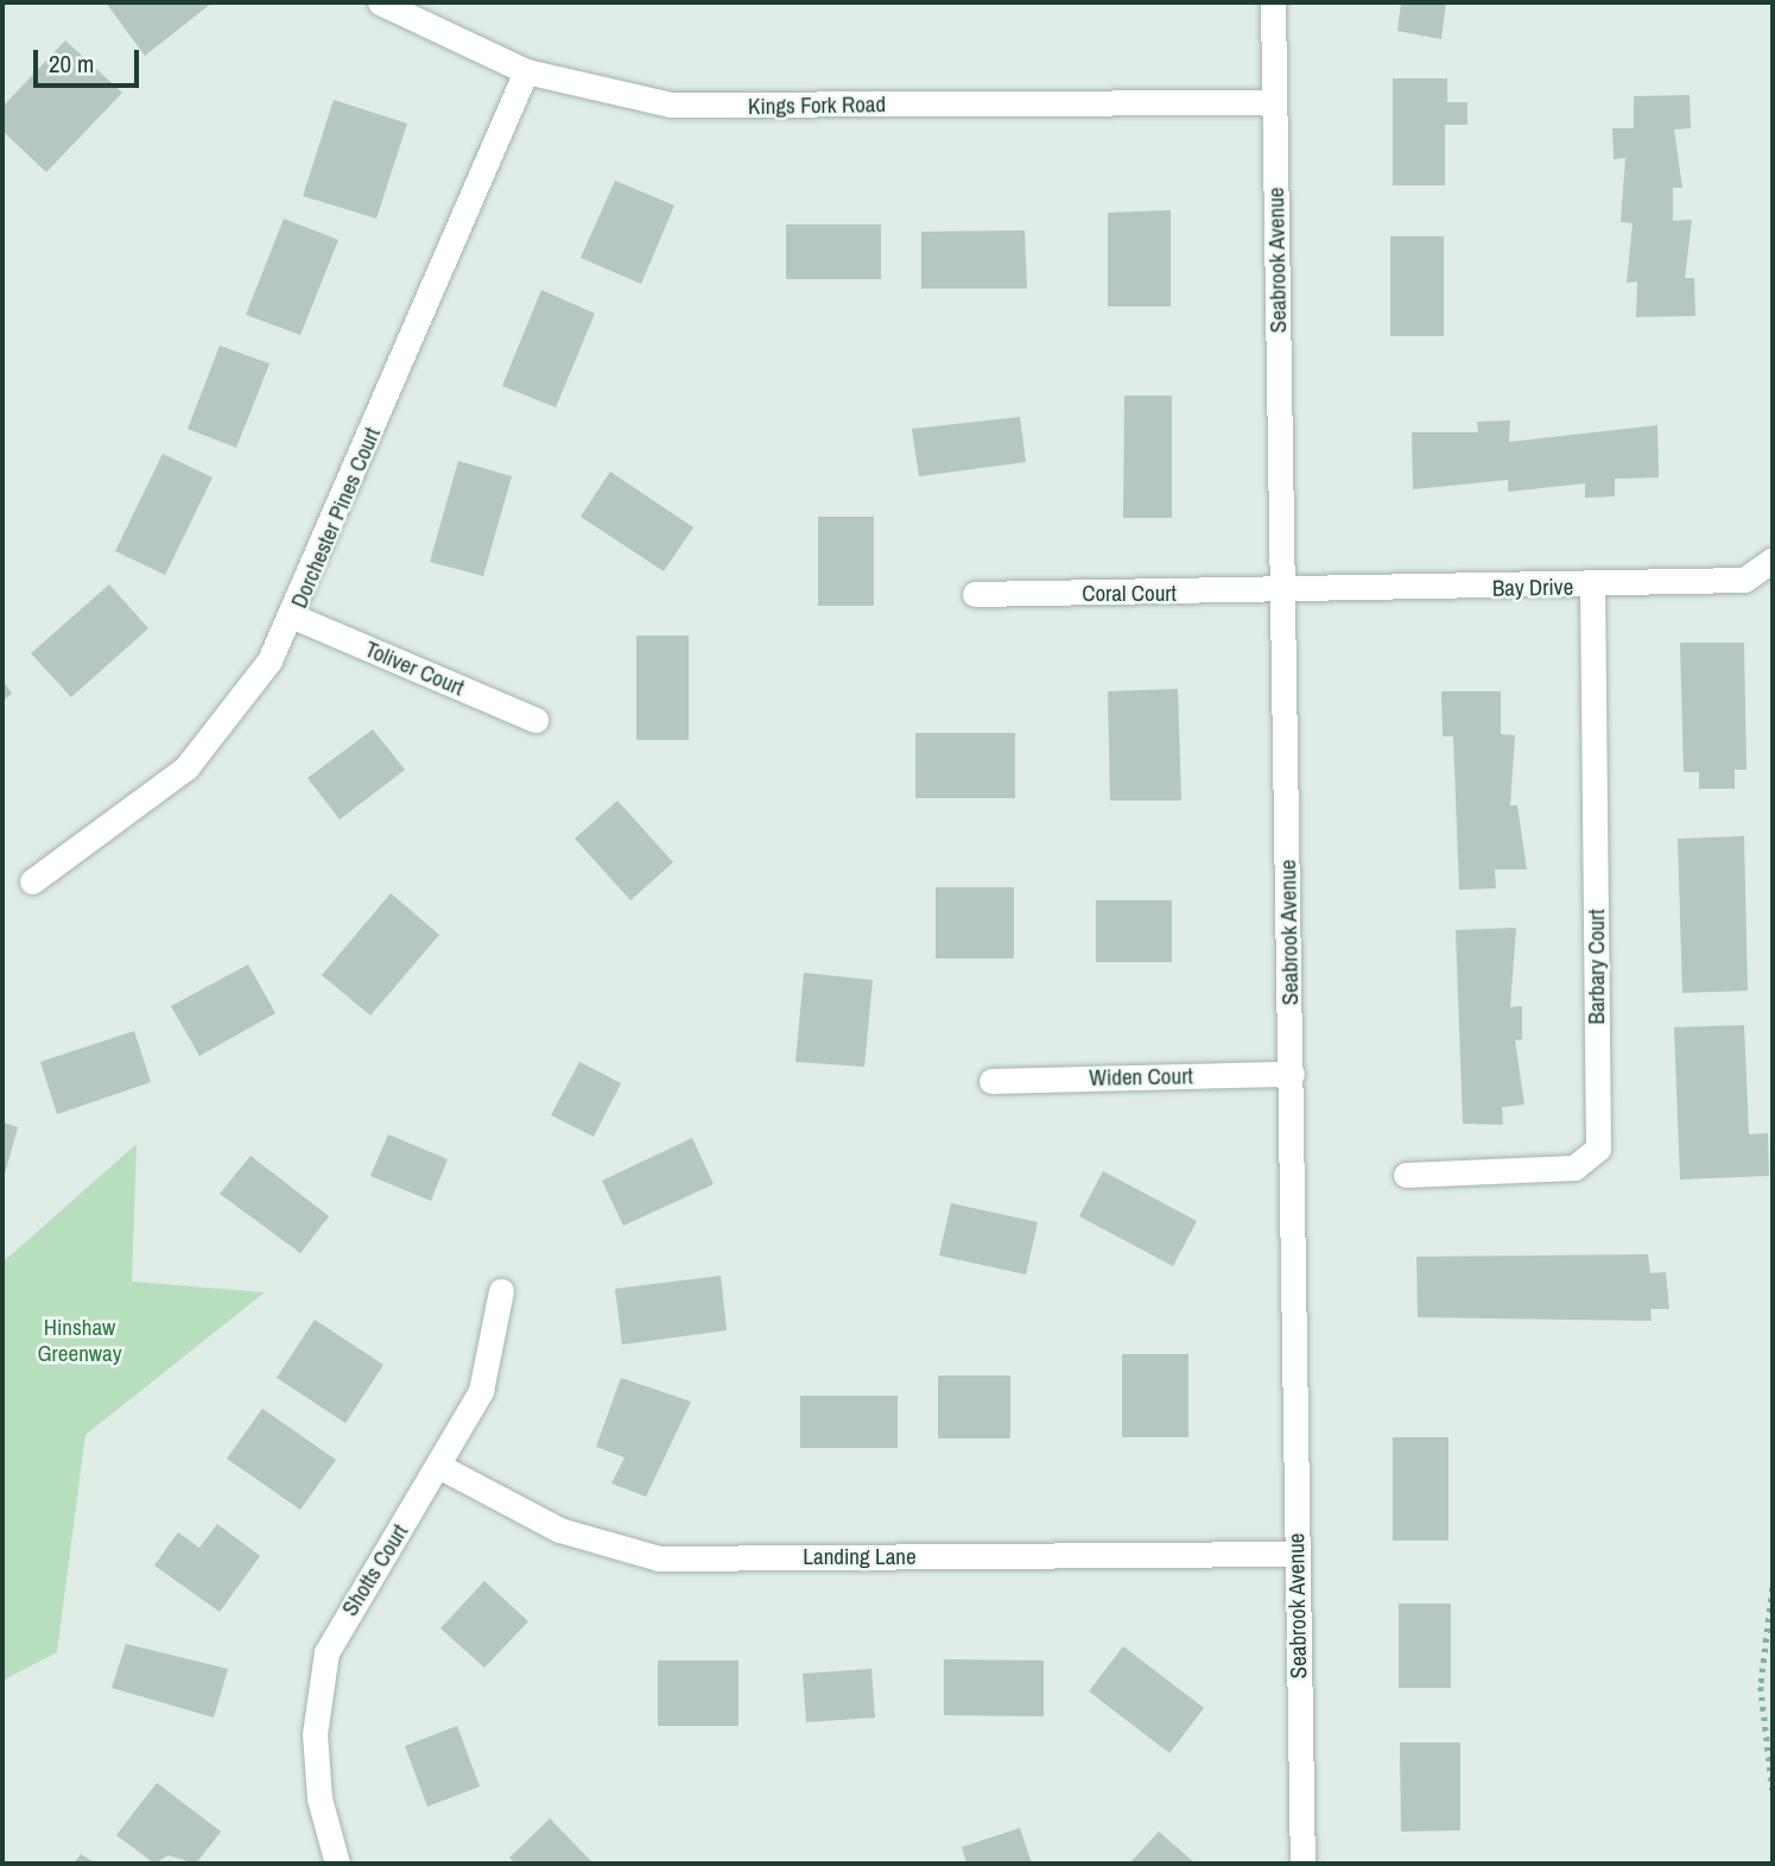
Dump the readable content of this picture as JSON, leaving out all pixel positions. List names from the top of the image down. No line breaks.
{"streets":{"street":["Kings Fork Road","Seabrook Avenue","Dorchester Pines Court","Bay Drive","Coral Court","Toliver Court","Barbary Court","Widen Court","Landing Lane","Shotts Court"]},"crossings":[["Kings Fork Road","Seabrook Avenue"],["Kings Fork Road","Dorchester Pines Court"],["Seabrook Avenue","Bay Drive"],["Seabrook Avenue","Coral Court"],["Seabrook Avenue","Widen Court"],["Seabrook Avenue","Landing Lane"],["Dorchester Pines Court","Toliver Court"],["Bay Drive","Coral Court"],["Bay Drive","Barbary Court"],["Landing Lane","Shotts Court"]],"parks":["Hinshaw Greenway"],"scale_bar":"20 m"}
